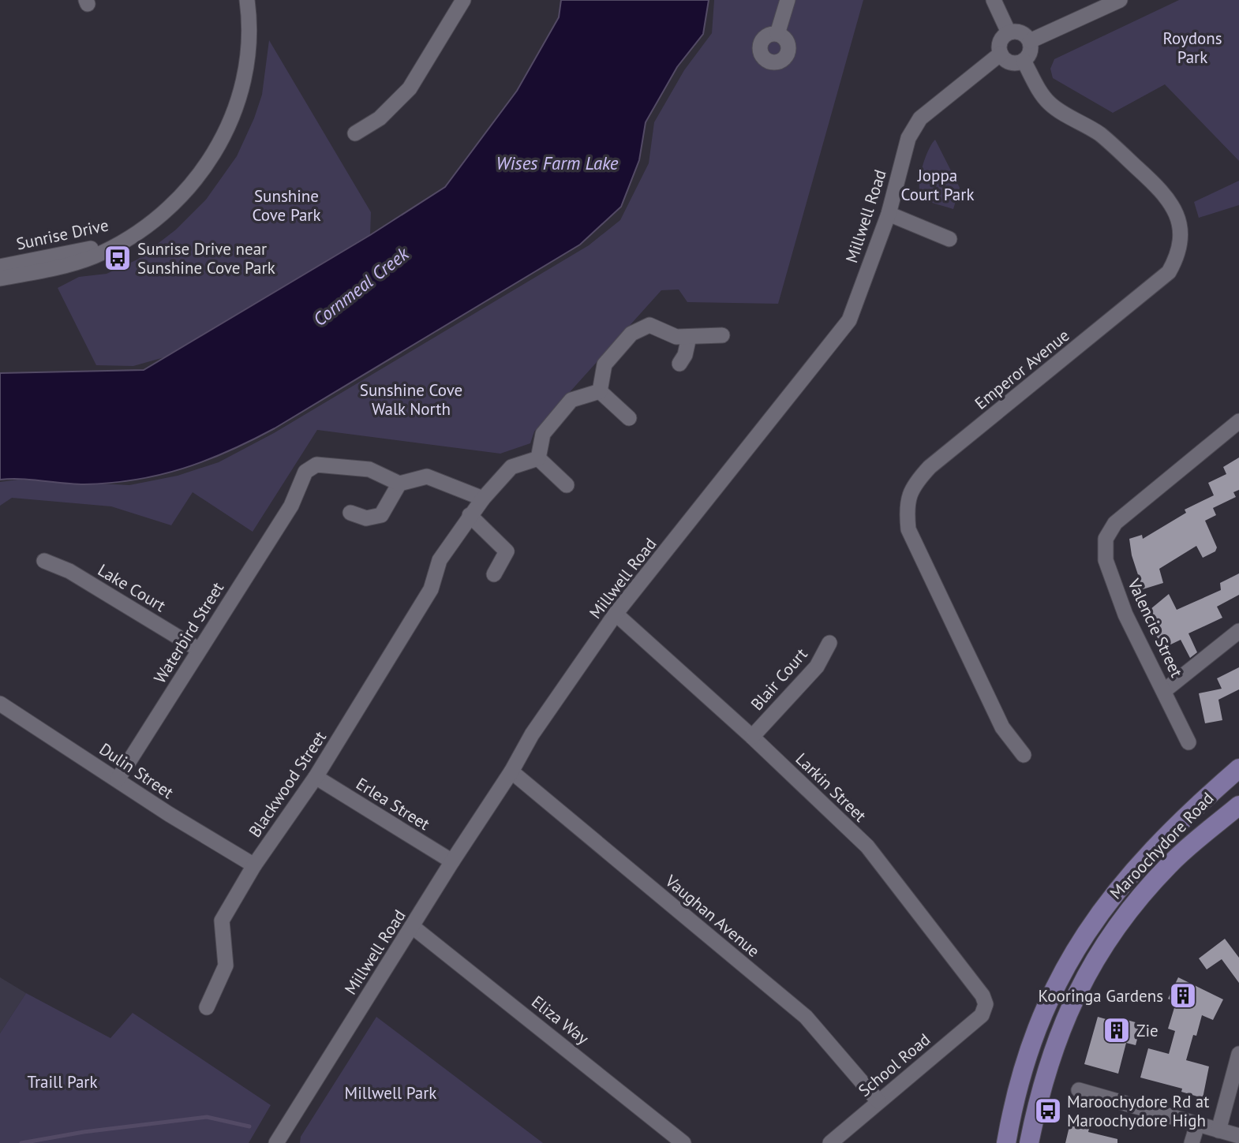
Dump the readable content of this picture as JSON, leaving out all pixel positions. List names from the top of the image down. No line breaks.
{"streets":{"main road":["Maroochydore Road"],"street":["Millwell Road","Sunrise Drive","Emperor Avenue","Lake Court","Valencie Street","Waterbird Street","Blair Court","Dulin Street","Blackwood Street","Larkin Street","Erlea Street","Vaughan Avenue","Eliza Way","School Road"]},"crossings":[["Millwell Road","Emperor Avenue"],["Millwell Road","Larkin Street"],["Millwell Road","Erlea Street"],["Millwell Road","Vaughan Avenue"],["Millwell Road","Eliza Way"],["Lake Court","Waterbird Street"],["Waterbird Street","Dulin Street"],["Blair Court","Larkin Street"],["Dulin Street","Blackwood Street"],["Blackwood Street","Erlea Street"],["Larkin Street","School Road"],["Vaughan Avenue","School Road"]],"water":["Wises Farm Lake","Cornmeal Creek"],"parks":["Roydons Park","Joppa Court Park","Sunshine Cove Park","Sunshine Cove Walk North","Traill Park","Millwell Park"],"places":{"bus stop":["Sunrise Drive near Sunshine Cove Park","Maroochydore Rd at Maroochydore High"],"building":["Kooringa Gardens","Zie"]}}
